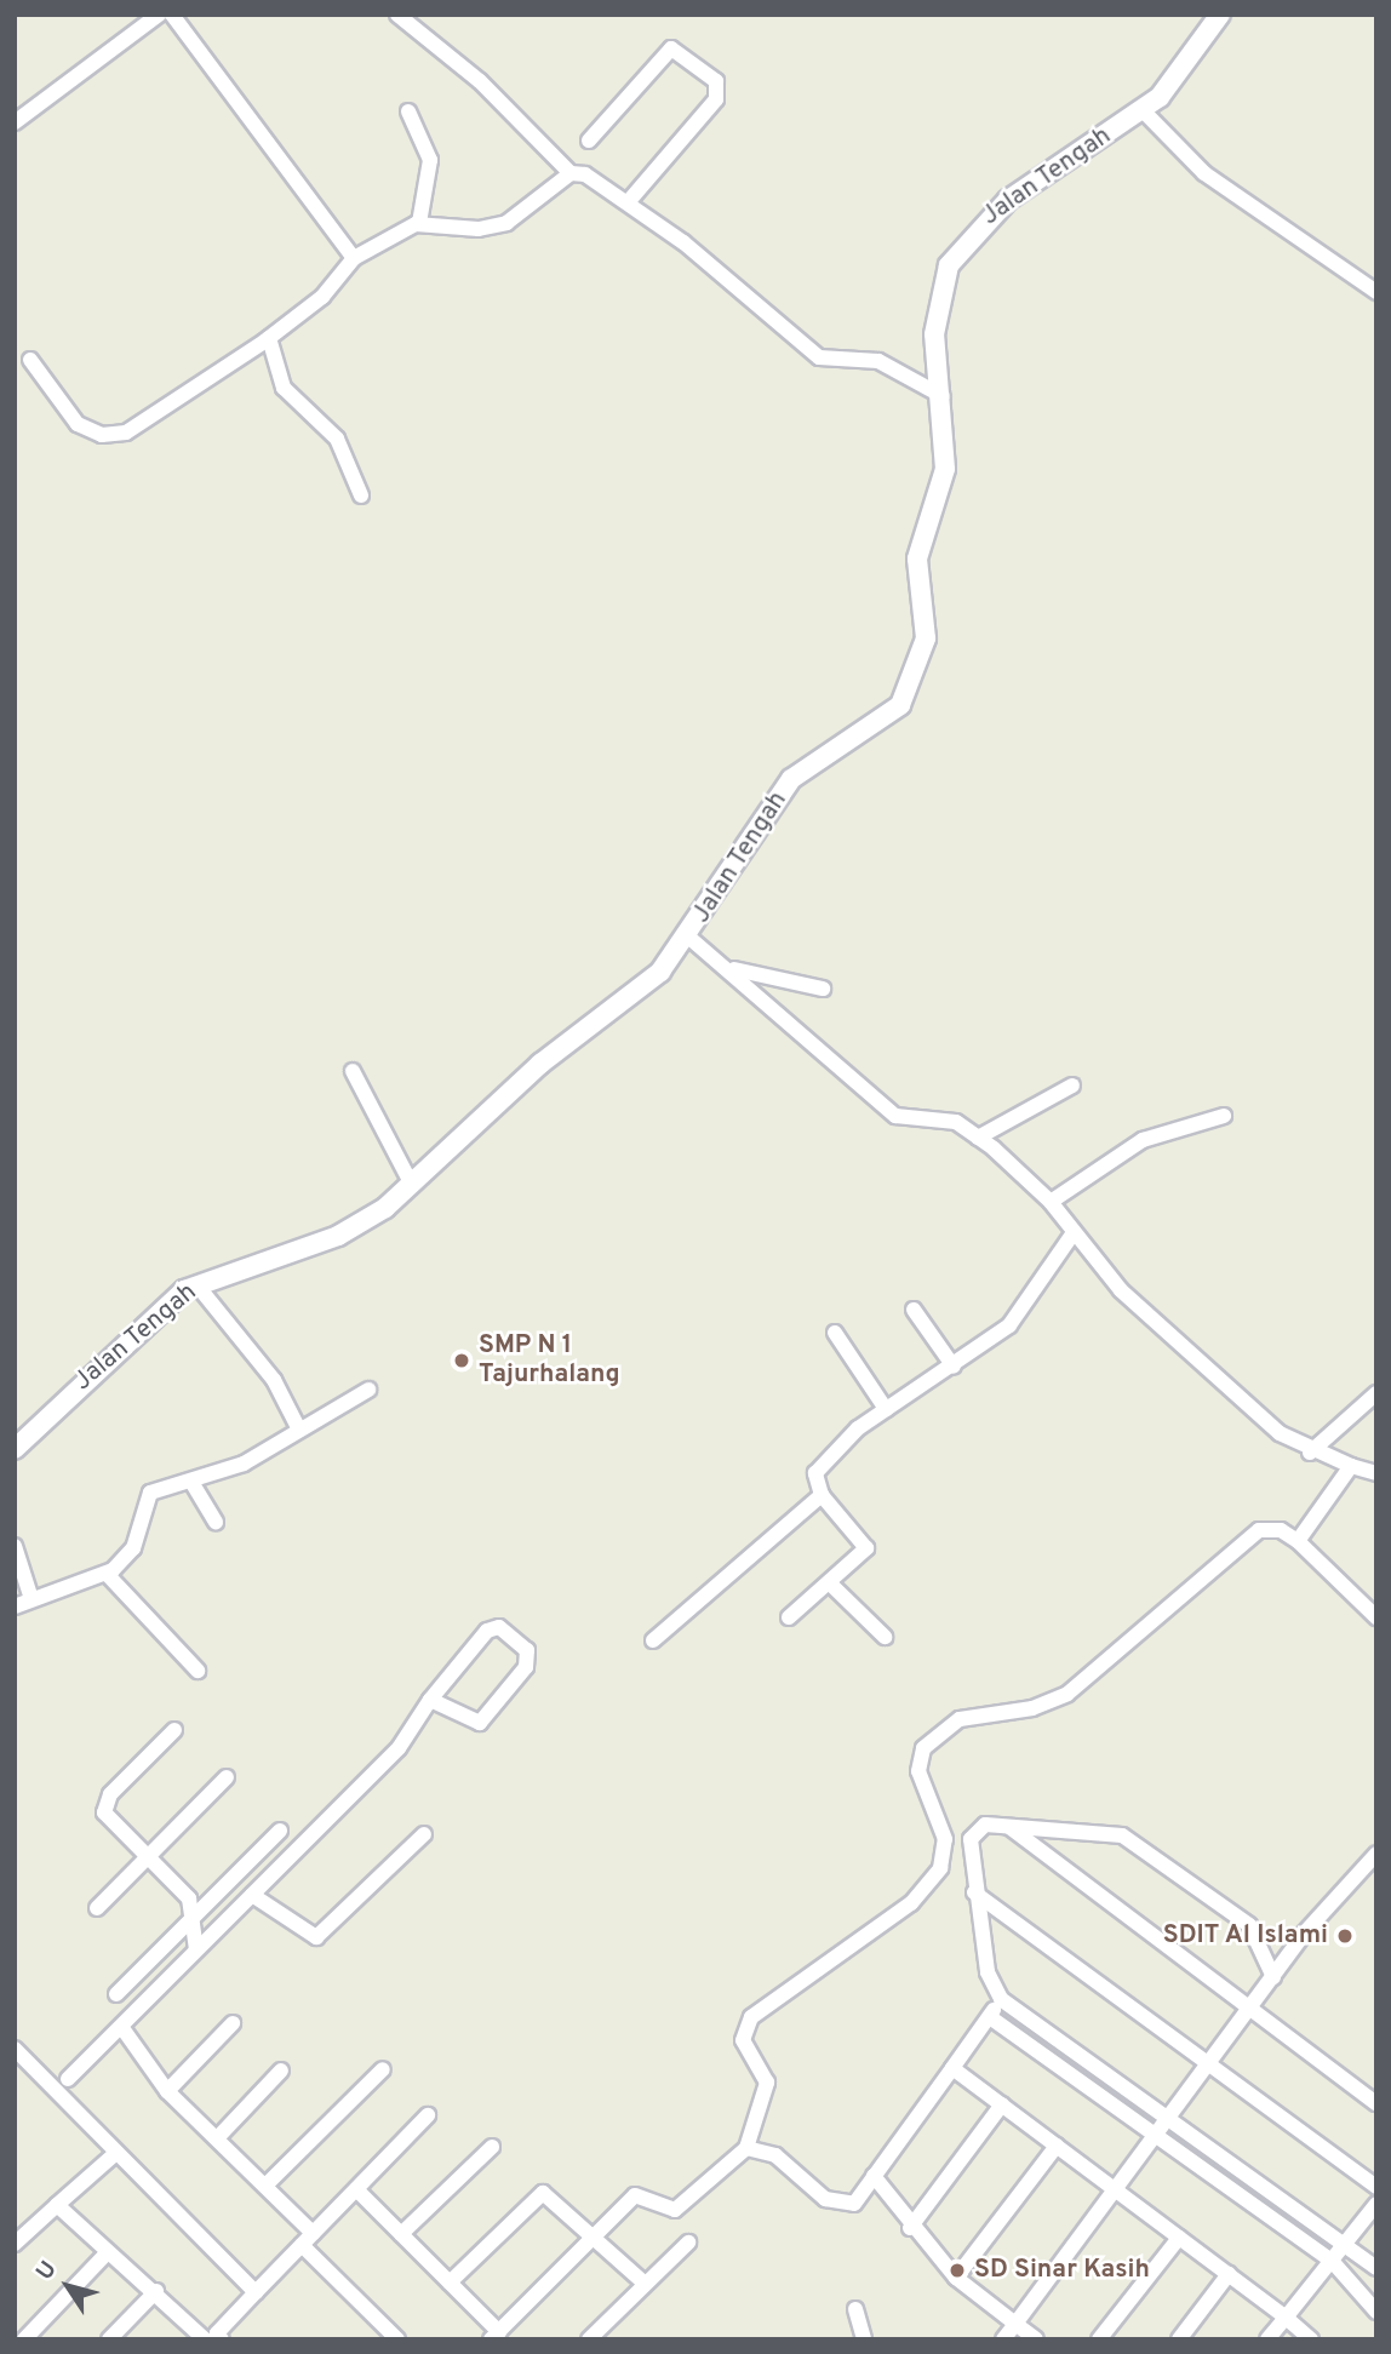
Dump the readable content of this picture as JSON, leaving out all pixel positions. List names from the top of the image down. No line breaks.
{"streets":{"main road":["Jalan Tengah"]},"places":["SMP N 1 Tajurhalang","SDIT Al Islami","SD Sinar Kasih"],"north":"top left"}
